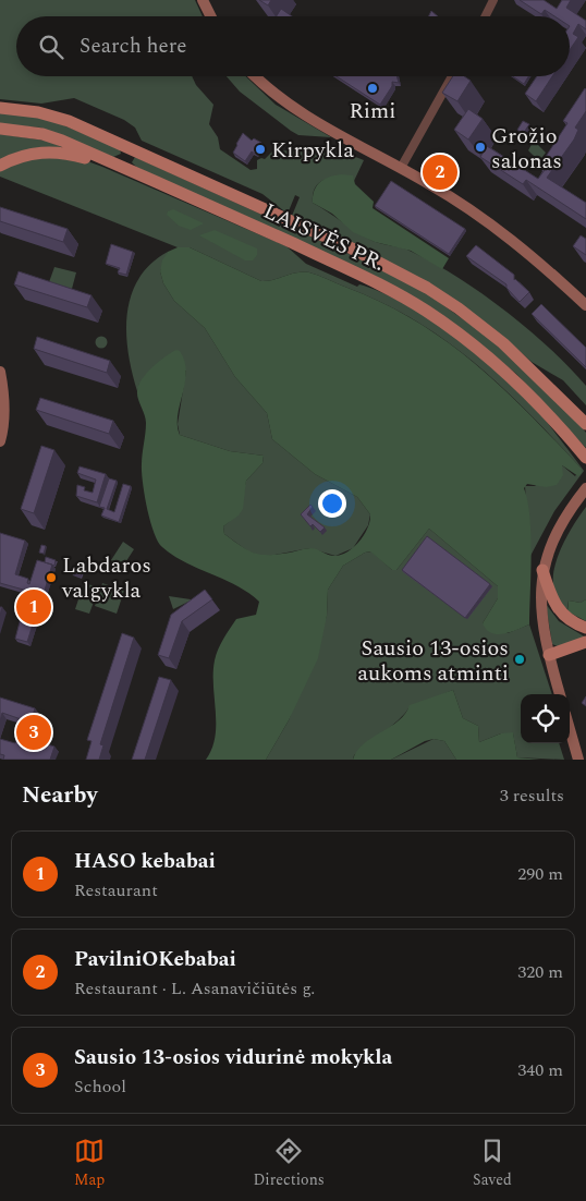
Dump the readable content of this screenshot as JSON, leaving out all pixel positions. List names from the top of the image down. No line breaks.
{"streets":{"main road":["LAISVĖS PR."]},"places":["Rimi","Grožio salonas","Kirpykla","Labdaros valgykla","Sausio 13-osios aukoms atminti"],"page":{"search":"Search here","pins":["2","1","3"],"heading":["Nearby","3 results"],"list":[{"mark":"1","name":"HASO kebabai","note":"Restaurant","value":"290 m"},{"mark":"2","name":"PavilniOKebabai","note":"Restaurant · L. Asanavičiūtės g.","value":"320 m"},{"mark":"3","name":"Sausio 13-osios vidurinė mokykla","note":"School","value":"340 m"}],"nav":["Map","Directions","Saved"]}}
